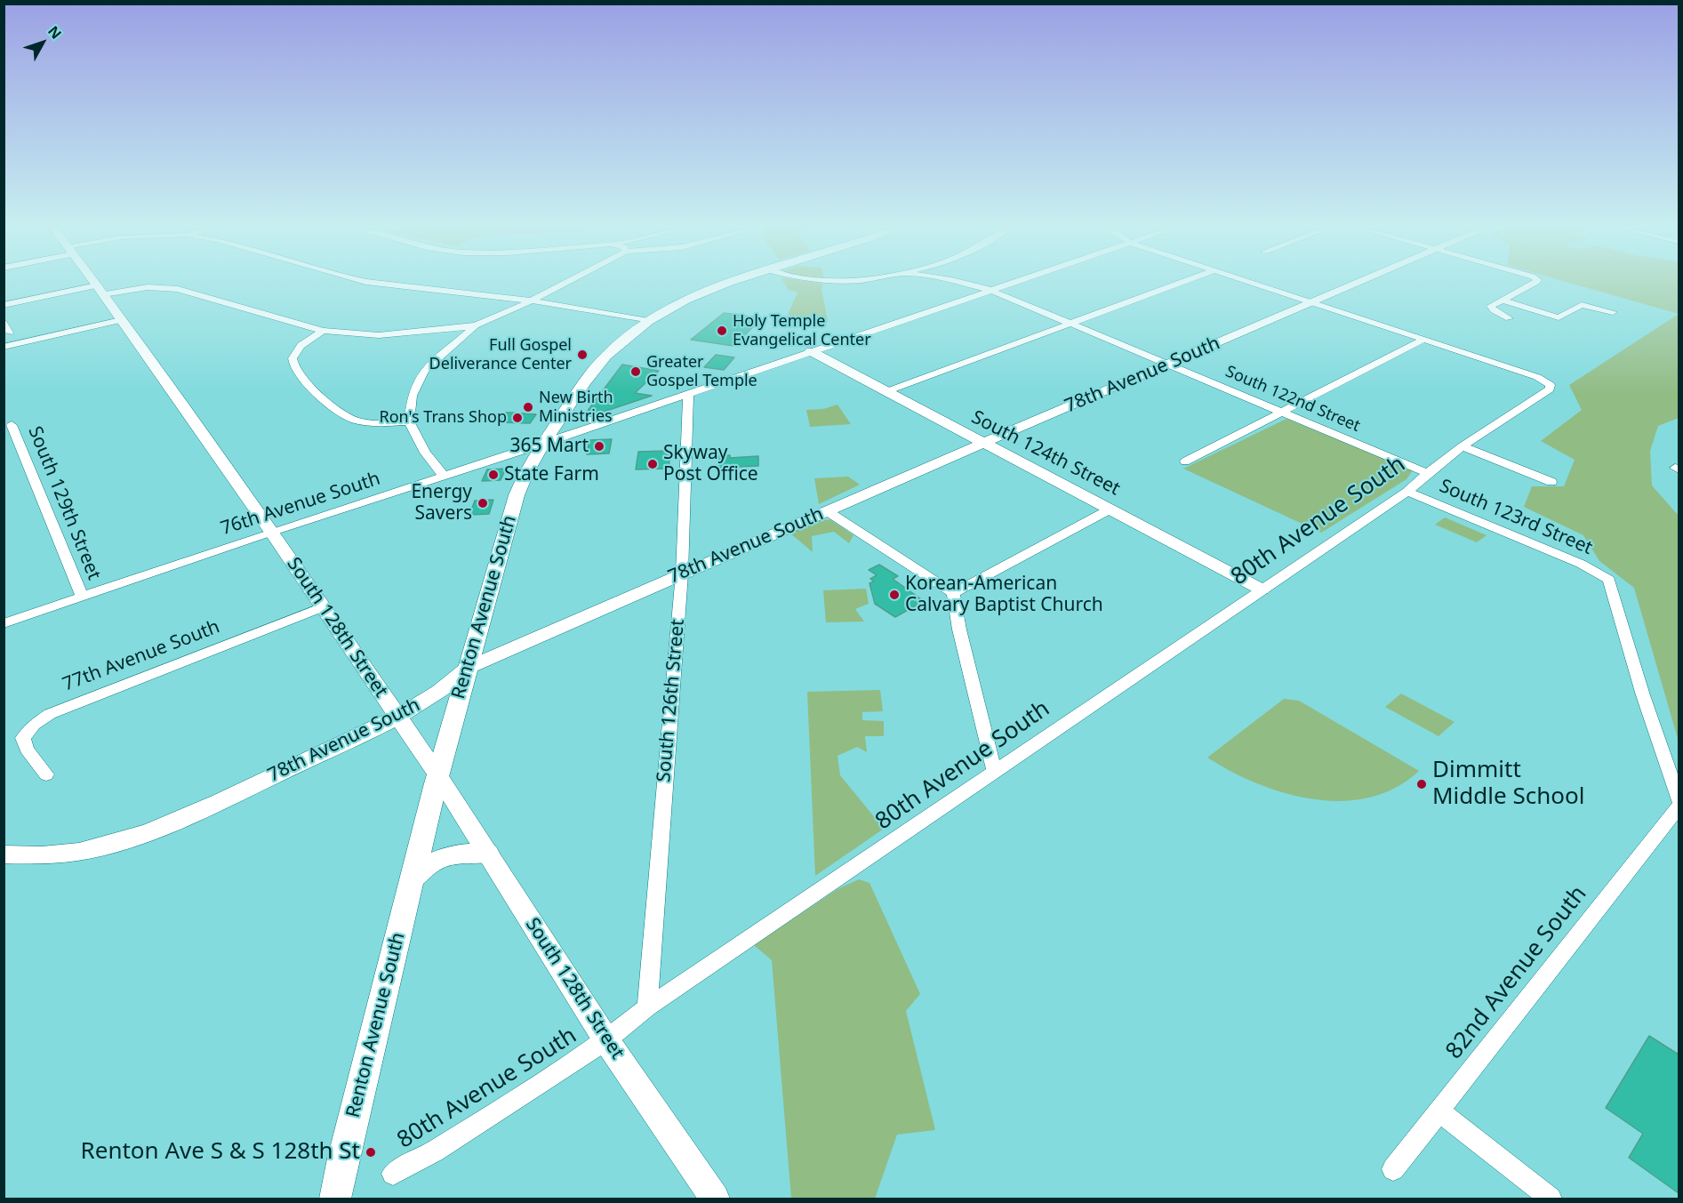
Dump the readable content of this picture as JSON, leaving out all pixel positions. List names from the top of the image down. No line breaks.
{"streets":{"main road":["Renton Avenue South"],"street":["78th Avenue South","South 122nd Street","South 124th Street","South 129th Street","76th Avenue South","South 123rd Street","80th Avenue South","South 128th Street","77th Avenue South","South 126th Street","82nd Avenue South"]},"crossings":[["78th Avenue South","South 122nd Street"],["78th Avenue South","South 124th Street"],["78th Avenue South","Renton Avenue South"],["78th Avenue South","South 128th Street"],["78th Avenue South","South 126th Street"],["South 122nd Street","76th Avenue South"],["South 122nd Street","80th Avenue South"],["South 124th Street","76th Avenue South"],["South 124th Street","80th Avenue South"],["South 129th Street","76th Avenue South"],["76th Avenue South","Renton Avenue South"],["76th Avenue South","South 128th Street"],["76th Avenue South","South 126th Street"],["South 123rd Street","80th Avenue South"],["80th Avenue South","South 128th Street"],["80th Avenue South","South 126th Street"],["Renton Avenue South","South 128th Street"],["South 128th Street","77th Avenue South"]],"places":["Holy Temple Evangelical Center","Full Gospel Deliverance Center","Greater Gospel Temple","New Birth Ministries","Ron's Trans Shop","365 Mart","Skyway Post Office","State Farm","Energy Savers","Korean-American Calvary Baptist Church","Dimmitt Middle School","Renton Ave S & S 128th St"],"north":"top right"}
